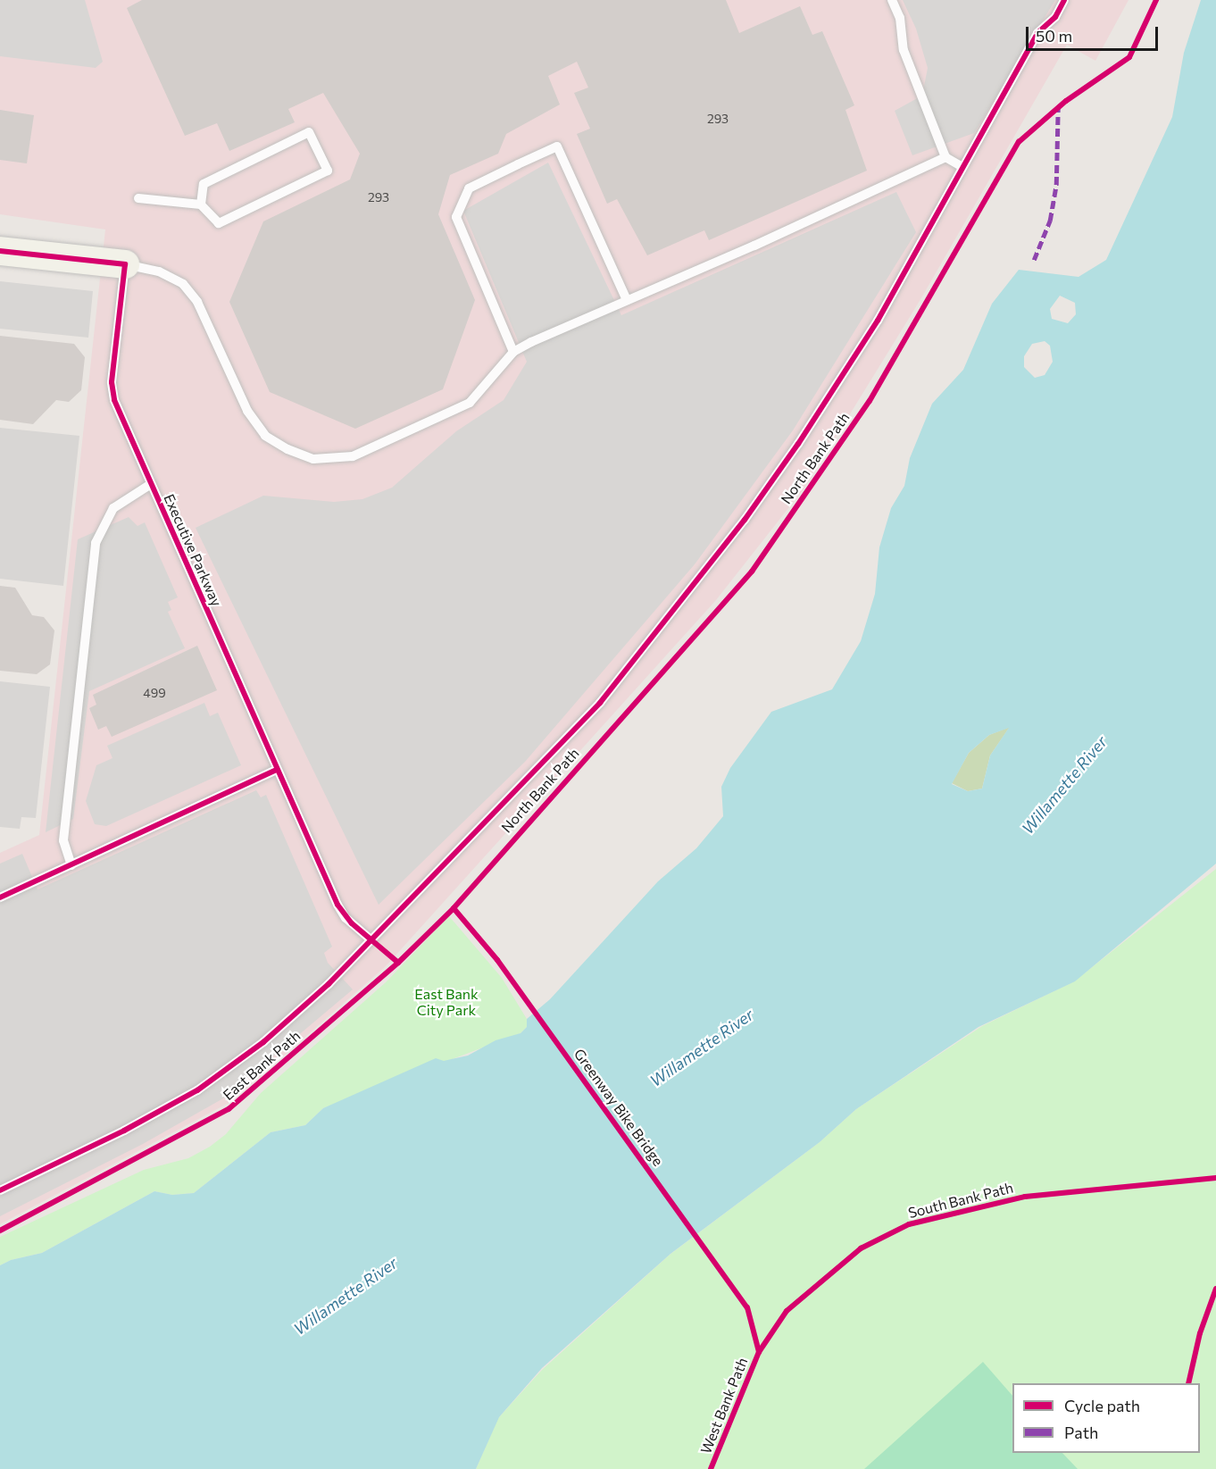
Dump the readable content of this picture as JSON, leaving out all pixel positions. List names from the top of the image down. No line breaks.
{"streets":{"lane":["Executive Parkway"],"cycle path":["North Bank Path","Greenway Bike Bridge","South Bank Path"]},"water":["Willamette River"],"parks":["East Bank City Park"],"house_numbers":["293","293","499"],"legend":["Cycle path","Path"],"scale_bar":"50 m"}
